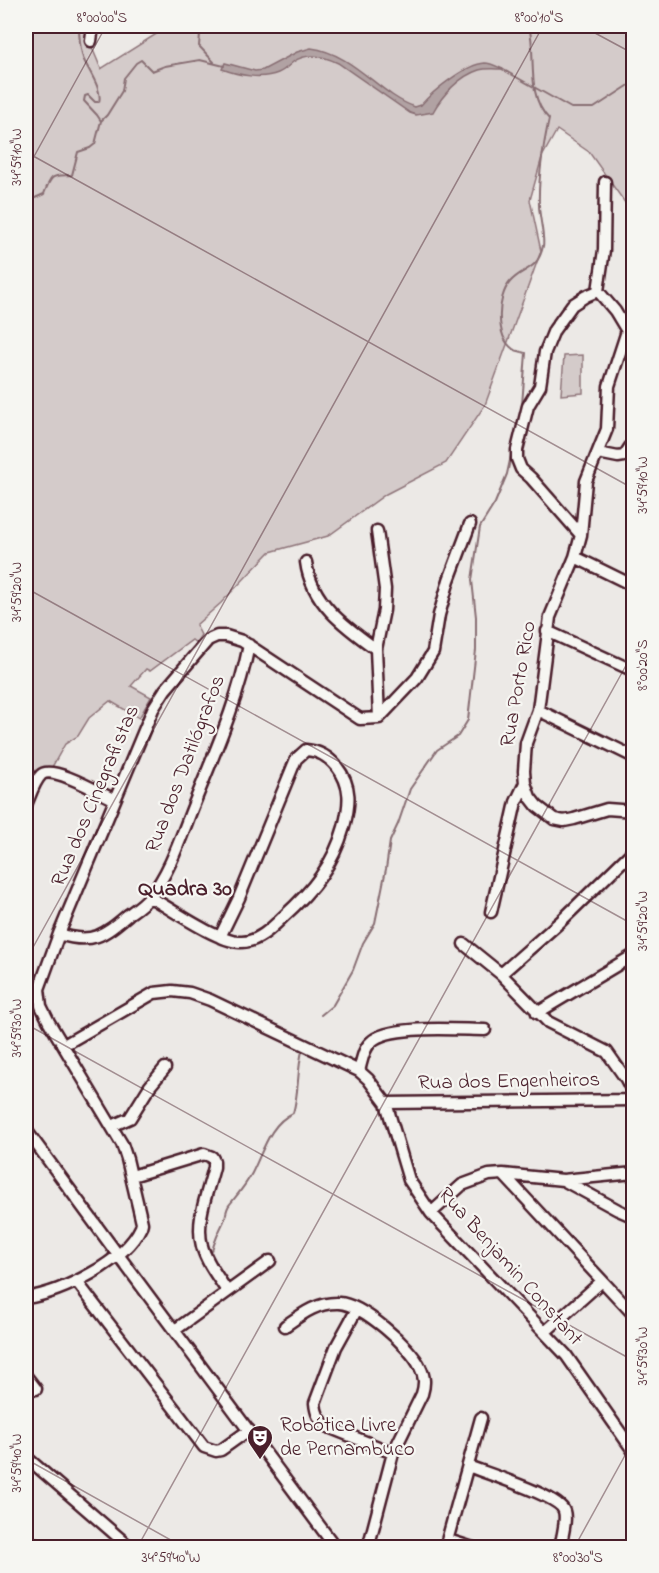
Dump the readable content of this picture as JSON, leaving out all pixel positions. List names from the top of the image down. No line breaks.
{"streets":{"street":["Rua Porto Rico","Rua dos Datilógrafos","Rua dos Cinegrafistas","Rua dos Engenheiros","Rua Benjamin Constant"]},"crossings":[["Rua dos Datilógrafos","Rua dos Cinegrafistas"],["Rua dos Engenheiros","Rua Benjamin Constant"]],"districts":["Quadra 30"],"places":{"theatre":["Robótica Livre de Pernambuco"]},"coordinates":["8°00'00\"S","8°00'10\"S","34°59'10\"W","34°59'20\"W","8°00'20\"S","34°59'30\"W","34°59'40\"W","8°00'30\"S"]}
